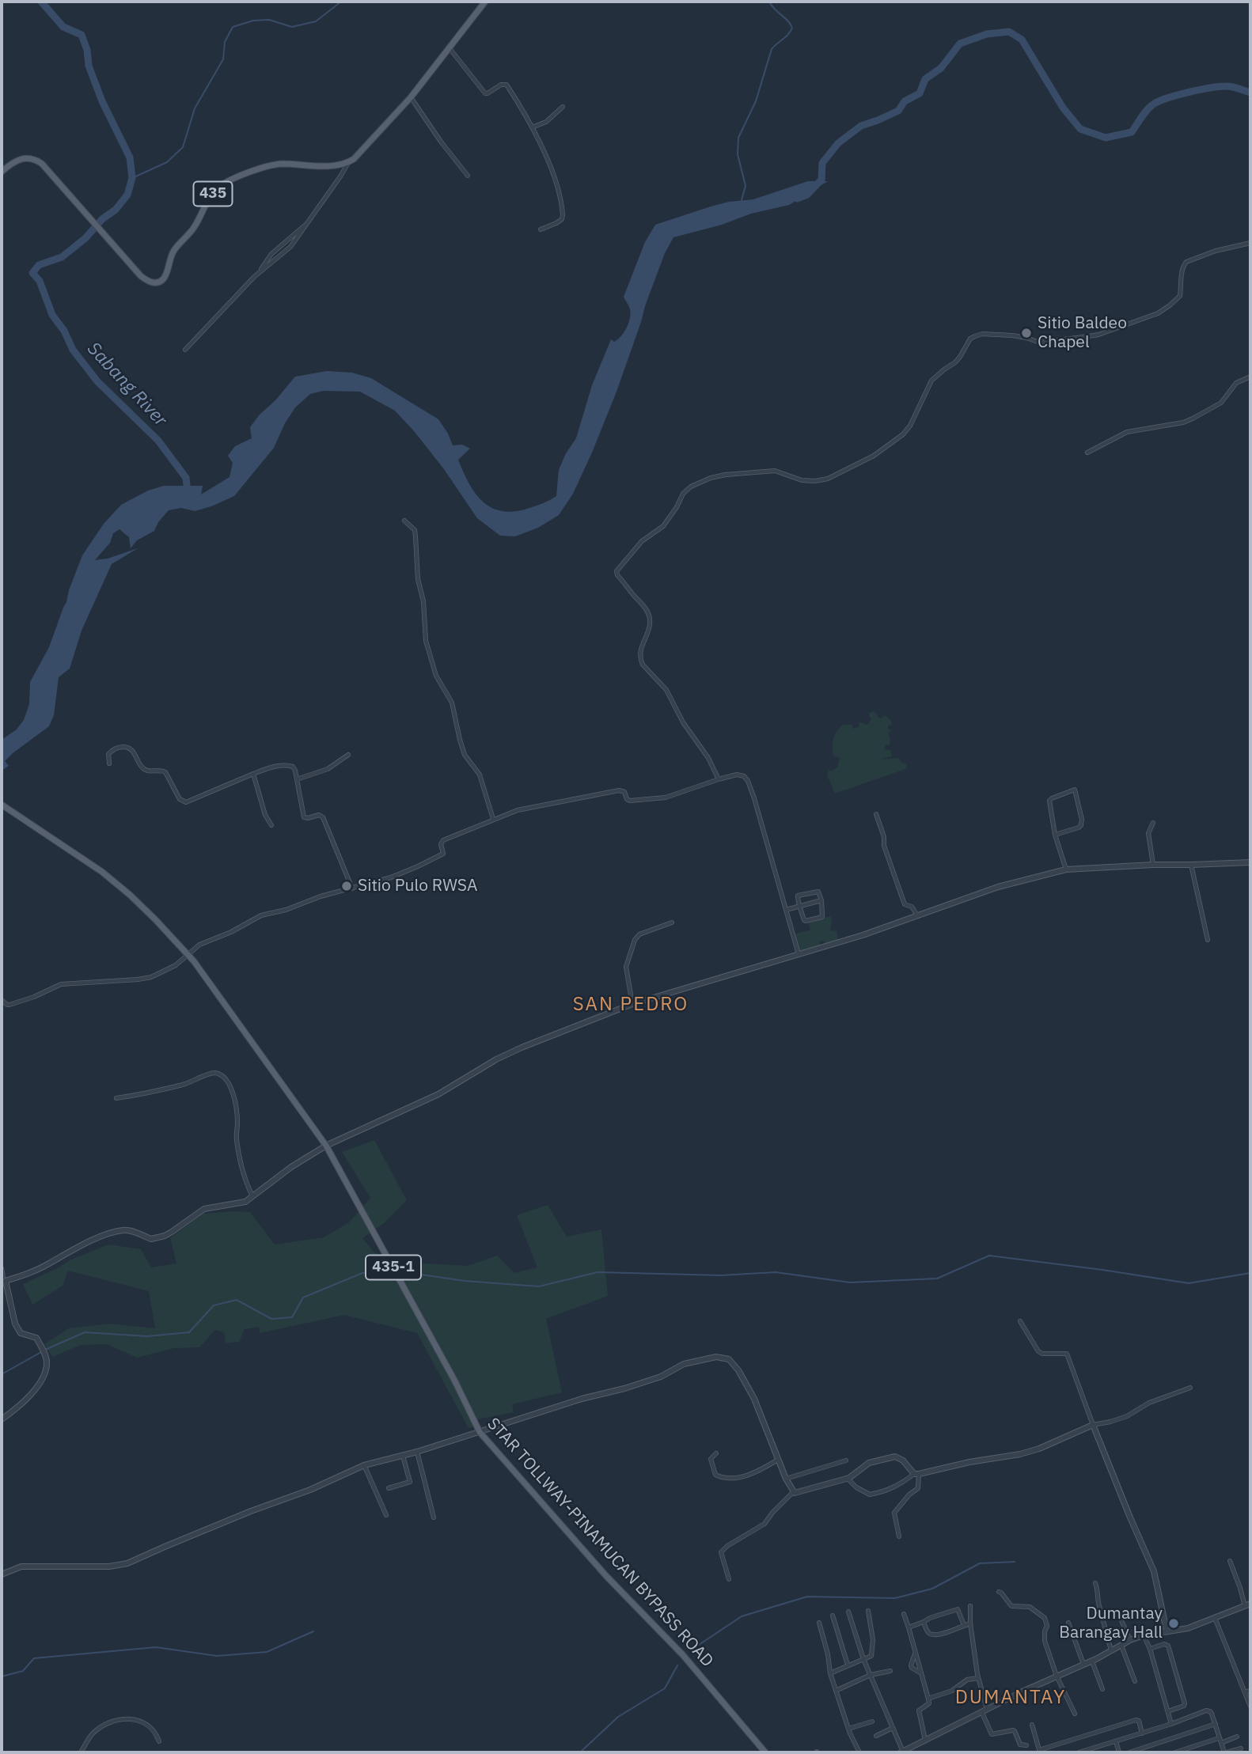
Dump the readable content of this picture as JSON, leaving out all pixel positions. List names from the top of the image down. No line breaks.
{"streets":{"main road":["435","435-1","STAR TOLLWAY-PINAMUCAN BYPASS ROAD"]},"districts":["SAN PEDRO","DUMANTAY"],"water":["Sabang River"],"places":["Sitio Baldeo Chapel","Sitio Pulo RWSA","Dumantay Barangay Hall"]}
